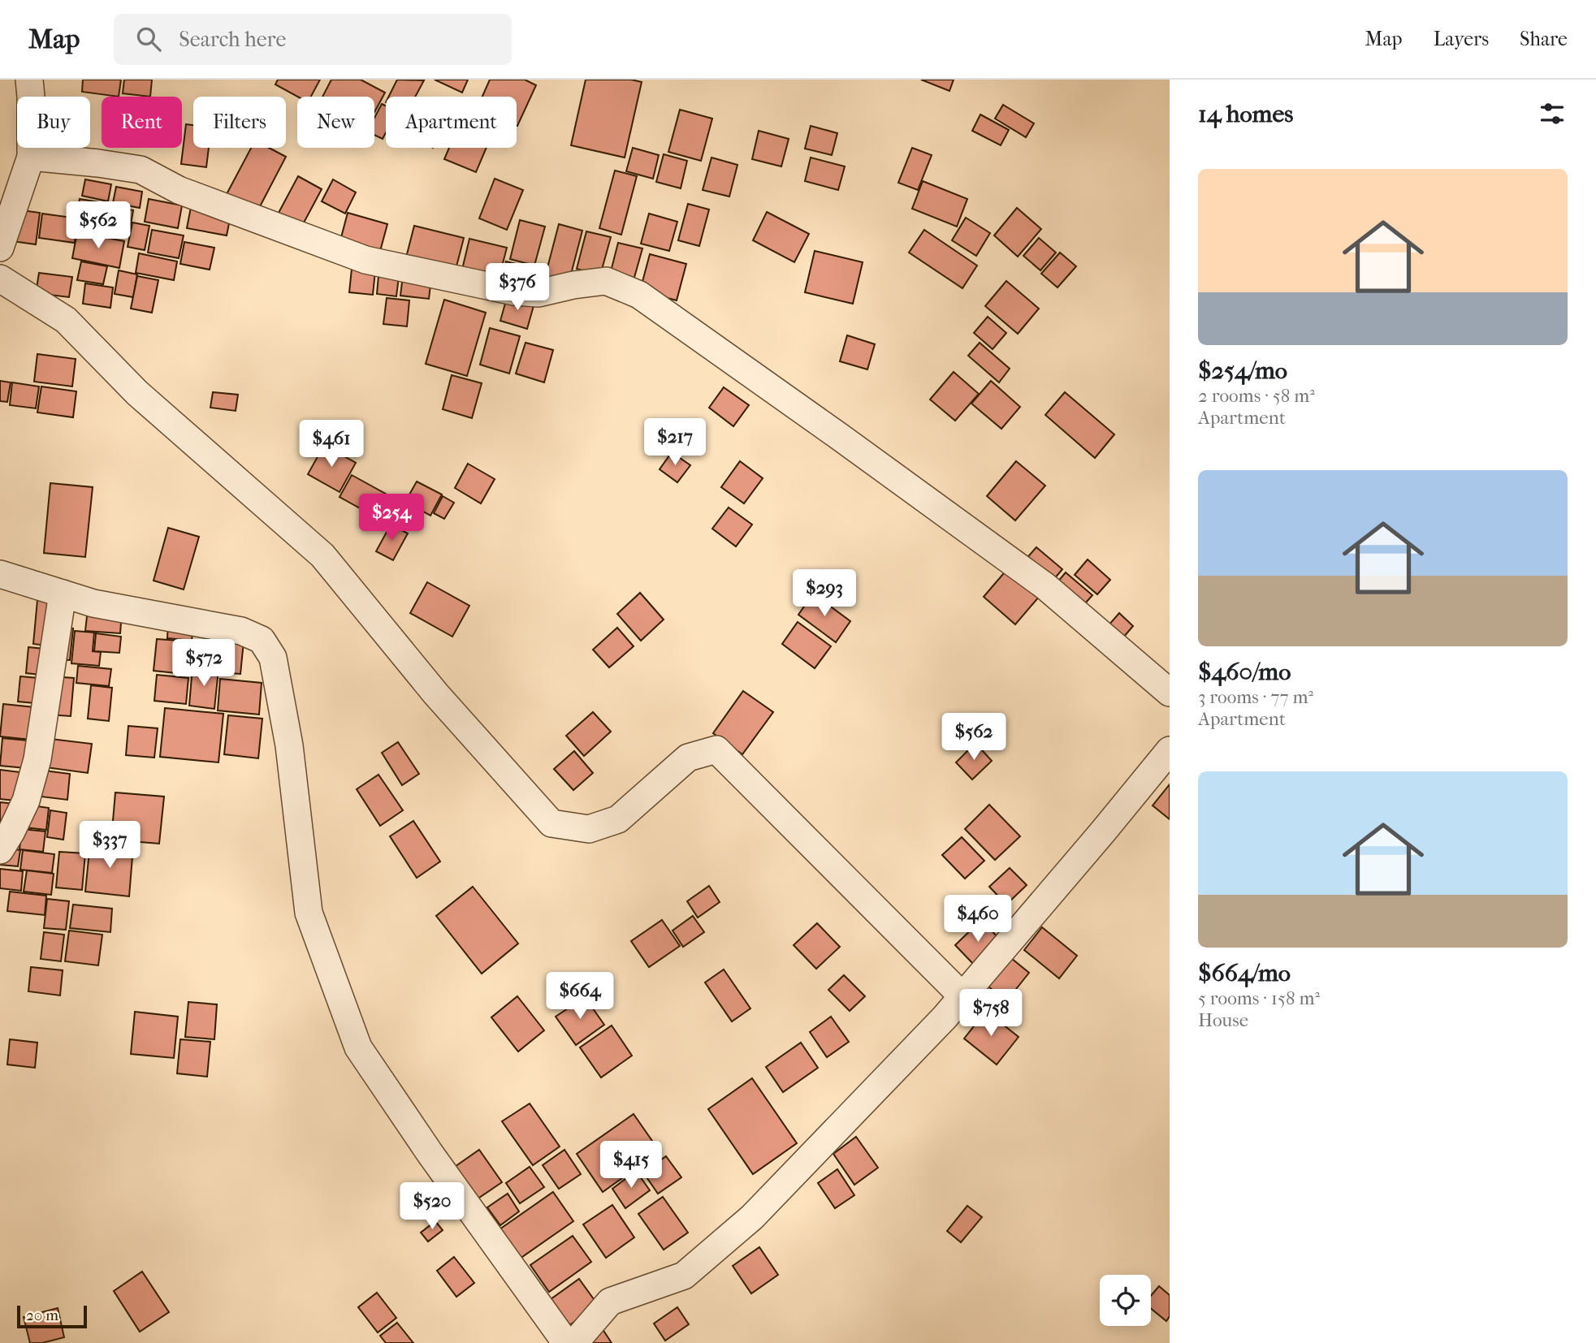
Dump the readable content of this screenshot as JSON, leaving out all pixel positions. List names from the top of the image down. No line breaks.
{"scale_bar":"20 m","page":{"header":"Map","search":"Search here","nav":["Map","Layers","Share"],"heading":"14 homes","chip":["Buy","Rent","Filters","New","Apartment"],"list":[{"name":"$254/mo","note":"2 rooms · 58 m² · Apartment"},{"name":"$460/mo","note":"3 rooms · 77 m² · Apartment"},{"name":"$664/mo","note":"5 rooms · 158 m² · House"}],"price":["$562","$376","$217","$461","$254","$293","$572","$562","$337","$460","$664","$758","$415","$520"],"scale":"20 m"}}
